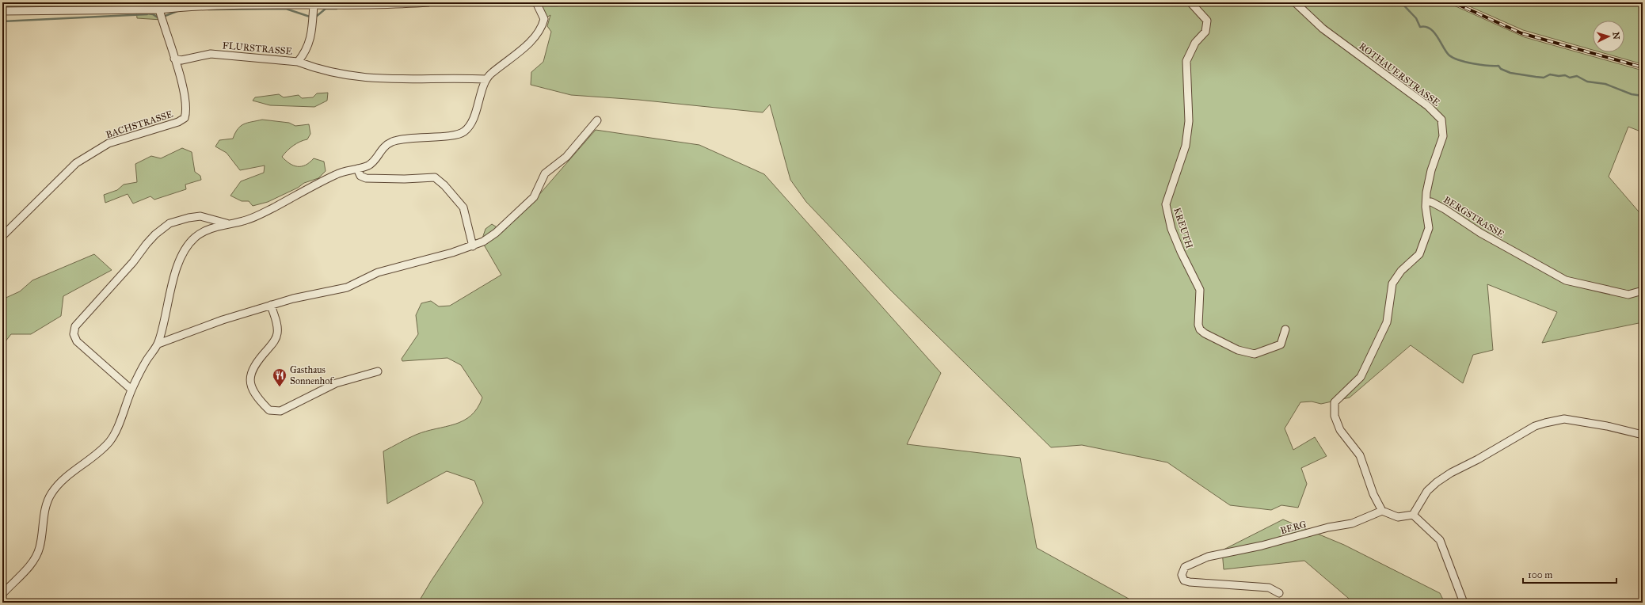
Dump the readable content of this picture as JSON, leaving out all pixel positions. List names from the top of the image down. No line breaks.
{"streets":{"street":["FLURSTRASSE","ROTHAUERSTRASSE","BACHSTRASSE","BERGSTRASSE","KREUTH","BERG"]},"crossings":[["FLURSTRASSE","BACHSTRASSE"],["ROTHAUERSTRASSE","BERGSTRASSE"]],"places":{"restaurant":["Gasthaus Sonnenhof"]},"scale_bar":"100 m","north":"right"}
